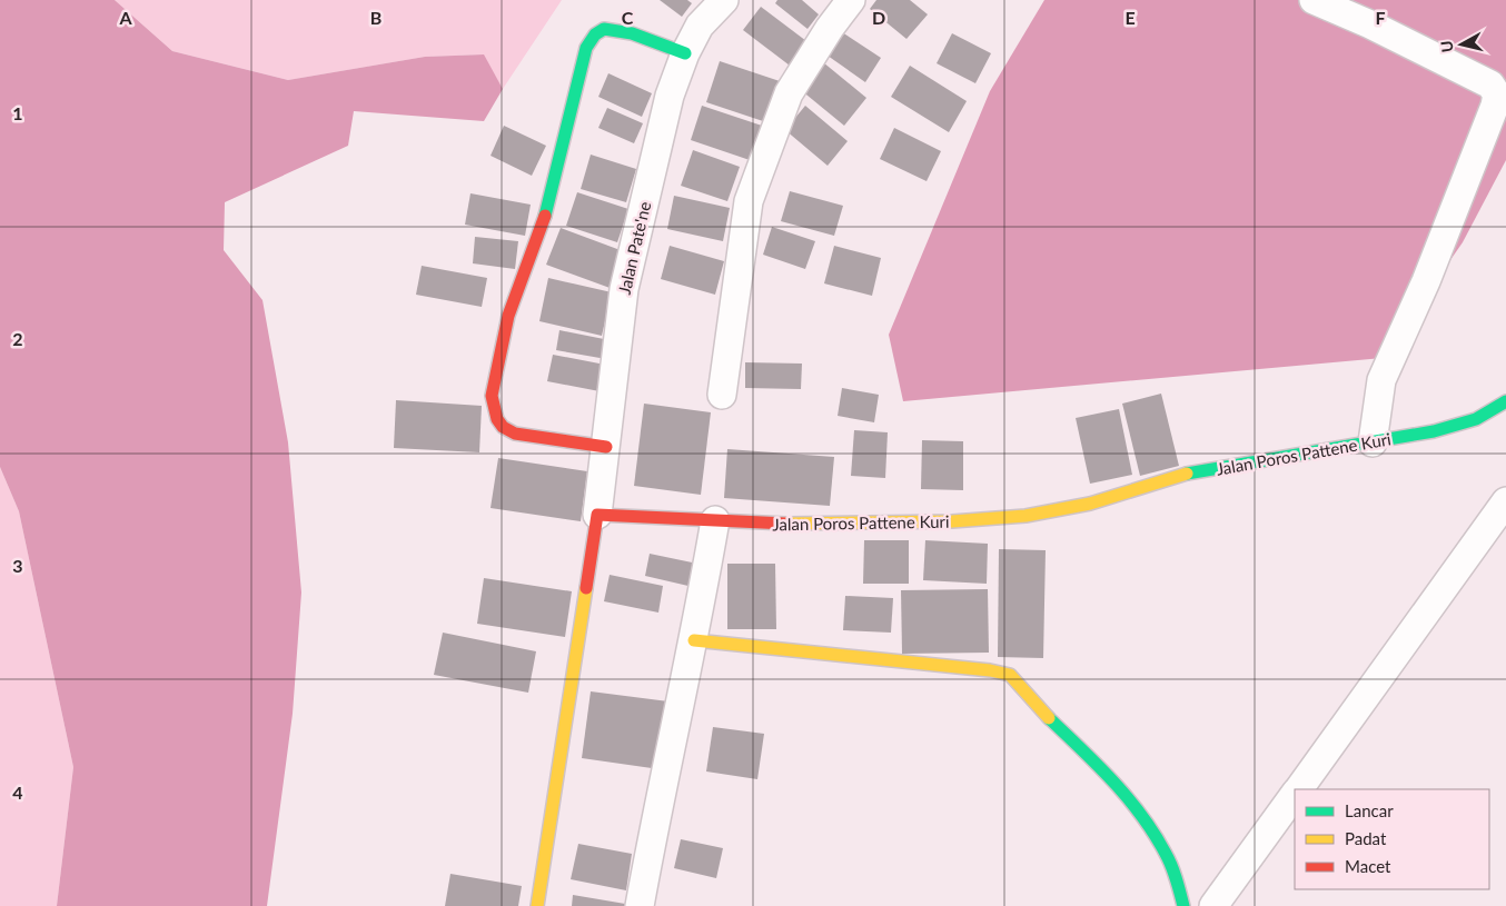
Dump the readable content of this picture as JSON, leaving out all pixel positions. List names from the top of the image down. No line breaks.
{"streets":{"street":["Jalan Pate'ne","Jalan Poros Pattene Kuri"]},"crossings":[["Jalan Pate'ne","Jalan Poros Pattene Kuri"]],"legend":["Lancar","Padat","Macet"],"north":"left","grid":{"columns":["A","B","C","D","E","F"],"rows":["1","2","3","4"]}}
